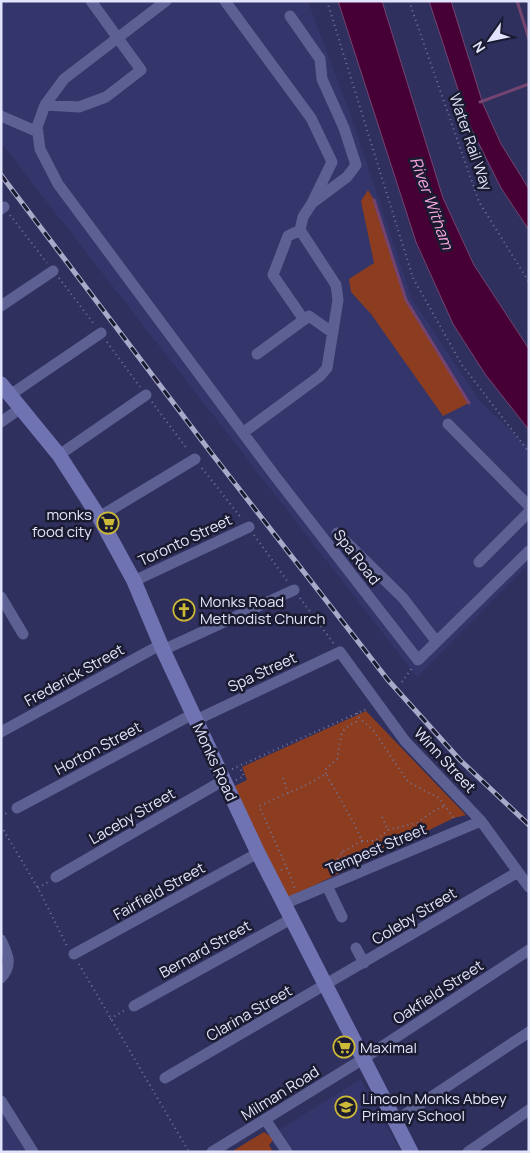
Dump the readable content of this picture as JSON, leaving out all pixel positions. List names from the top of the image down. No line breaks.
{"streets":{"main road":["Monks Road"],"street":["Toronto Street","Spa Road","Spa Street","Frederick Street","Horton Street","Winn Street","Laceby Street","Tempest Street","Fairfield Street","Coleby Street","Bernard Street","Oakfield Street","Clarina Street","Milman Road"],"path":["Water Rail Way"]},"crossings":[["Toronto Street","Monks Road"],["Spa Street","Horton Street"],["Spa Street","Winn Street"],["Spa Street","Monks Road"],["Frederick Street","Monks Road"],["Horton Street","Monks Road"],["Winn Street","Tempest Street"],["Winn Street","Coleby Street"],["Monks Road","Laceby Street"],["Monks Road","Tempest Street"],["Monks Road","Fairfield Street"],["Monks Road","Coleby Street"],["Monks Road","Bernard Street"],["Monks Road","Oakfield Street"],["Monks Road","Clarina Street"],["Monks Road","Milman Road"],["Coleby Street","Clarina Street"],["Oakfield Street","Milman Road"]],"water":["River Witham"],"places":{"supermarket":["monks food city","Maximal"],"church":["Monks Road Methodist Church"],"school or university":["Lincoln Monks Abbey Primary School"]},"north":"bottom left"}
